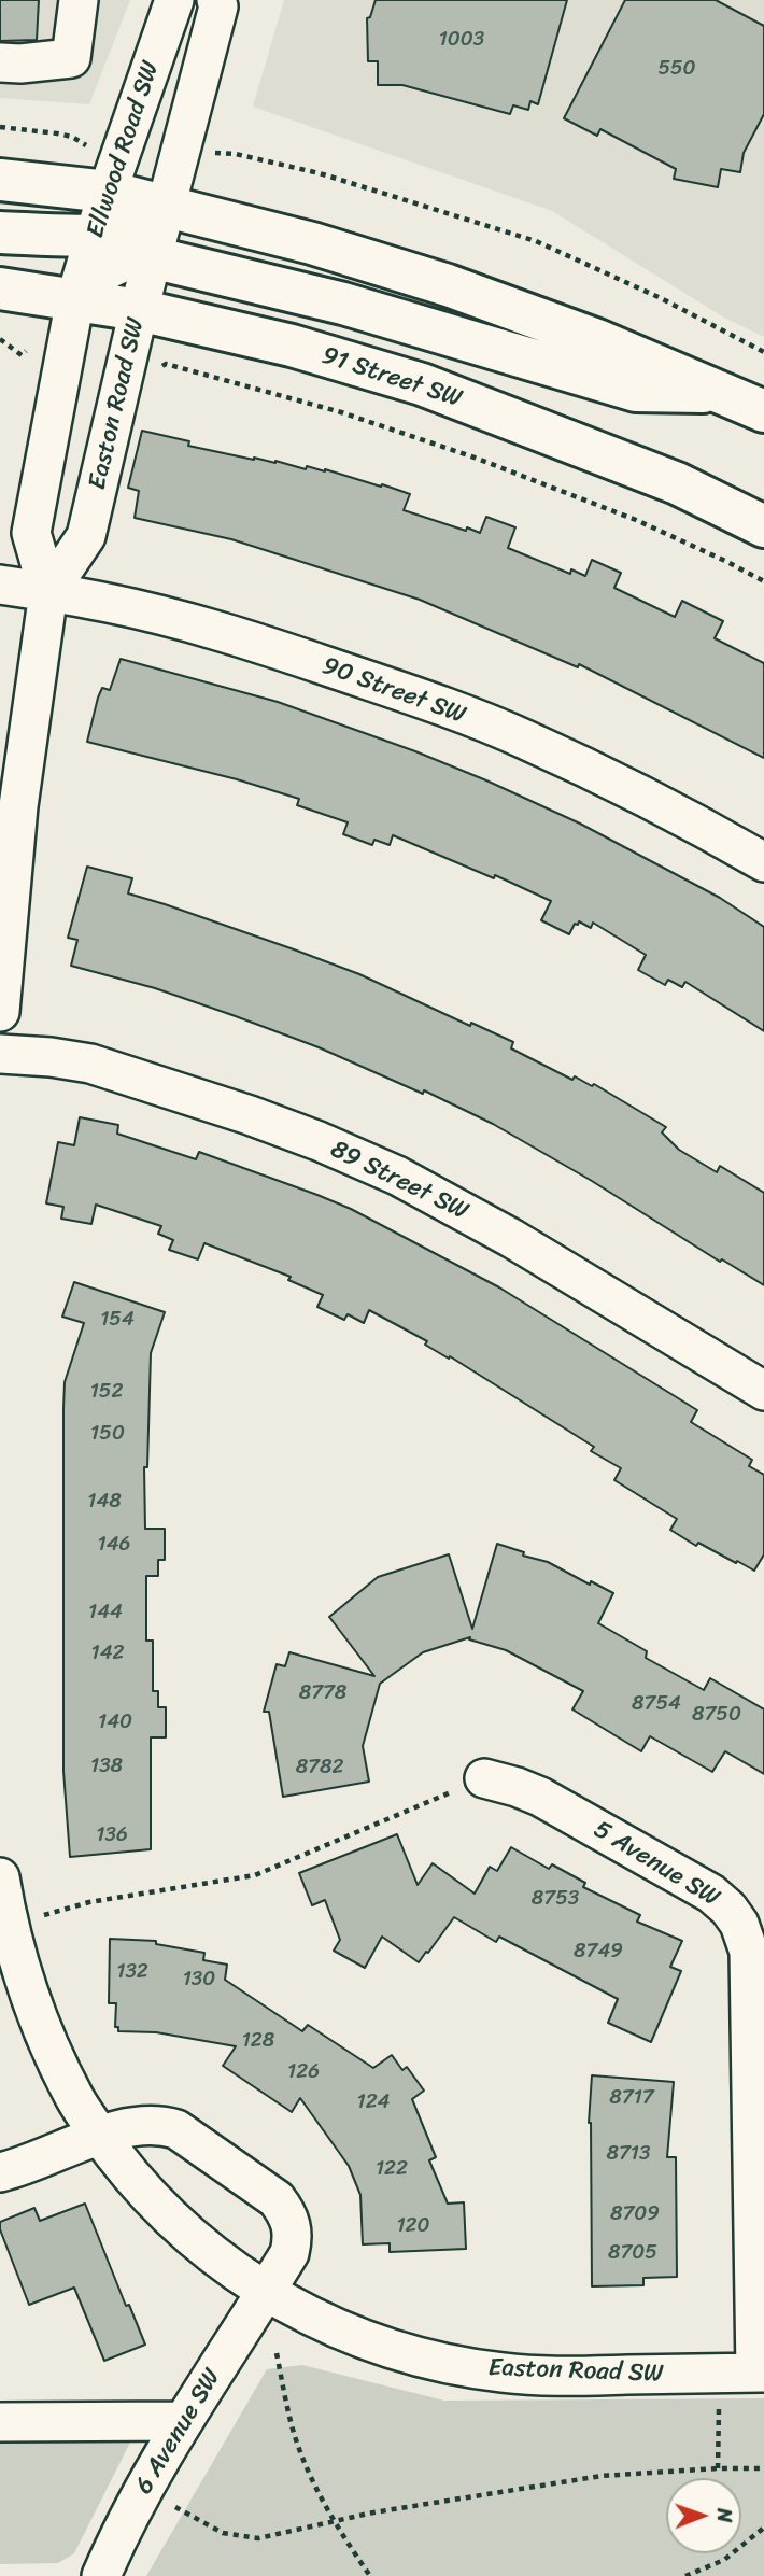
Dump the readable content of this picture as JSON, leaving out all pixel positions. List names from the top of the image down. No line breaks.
{"streets":{"main road":["91 Street SW"],"street":["Ellwood Road SW","Easton Road SW","90 Street SW","89 Street SW","5 Avenue SW","6 Avenue SW"]},"crossings":[["Ellwood Road SW","91 Street SW"],["Ellwood Road SW","Easton Road SW"],["91 Street SW","Easton Road SW"],["Easton Road SW","90 Street SW"],["Easton Road SW","5 Avenue SW"],["Easton Road SW","6 Avenue SW"]],"house_numbers":["1003","550","154","152","150","148","146","144","142","8778","8754","8750","140","138","8782","136","8753","8749","132","130","128","126","8717","124","8713","122","8709","120","8705"],"north":"right"}
